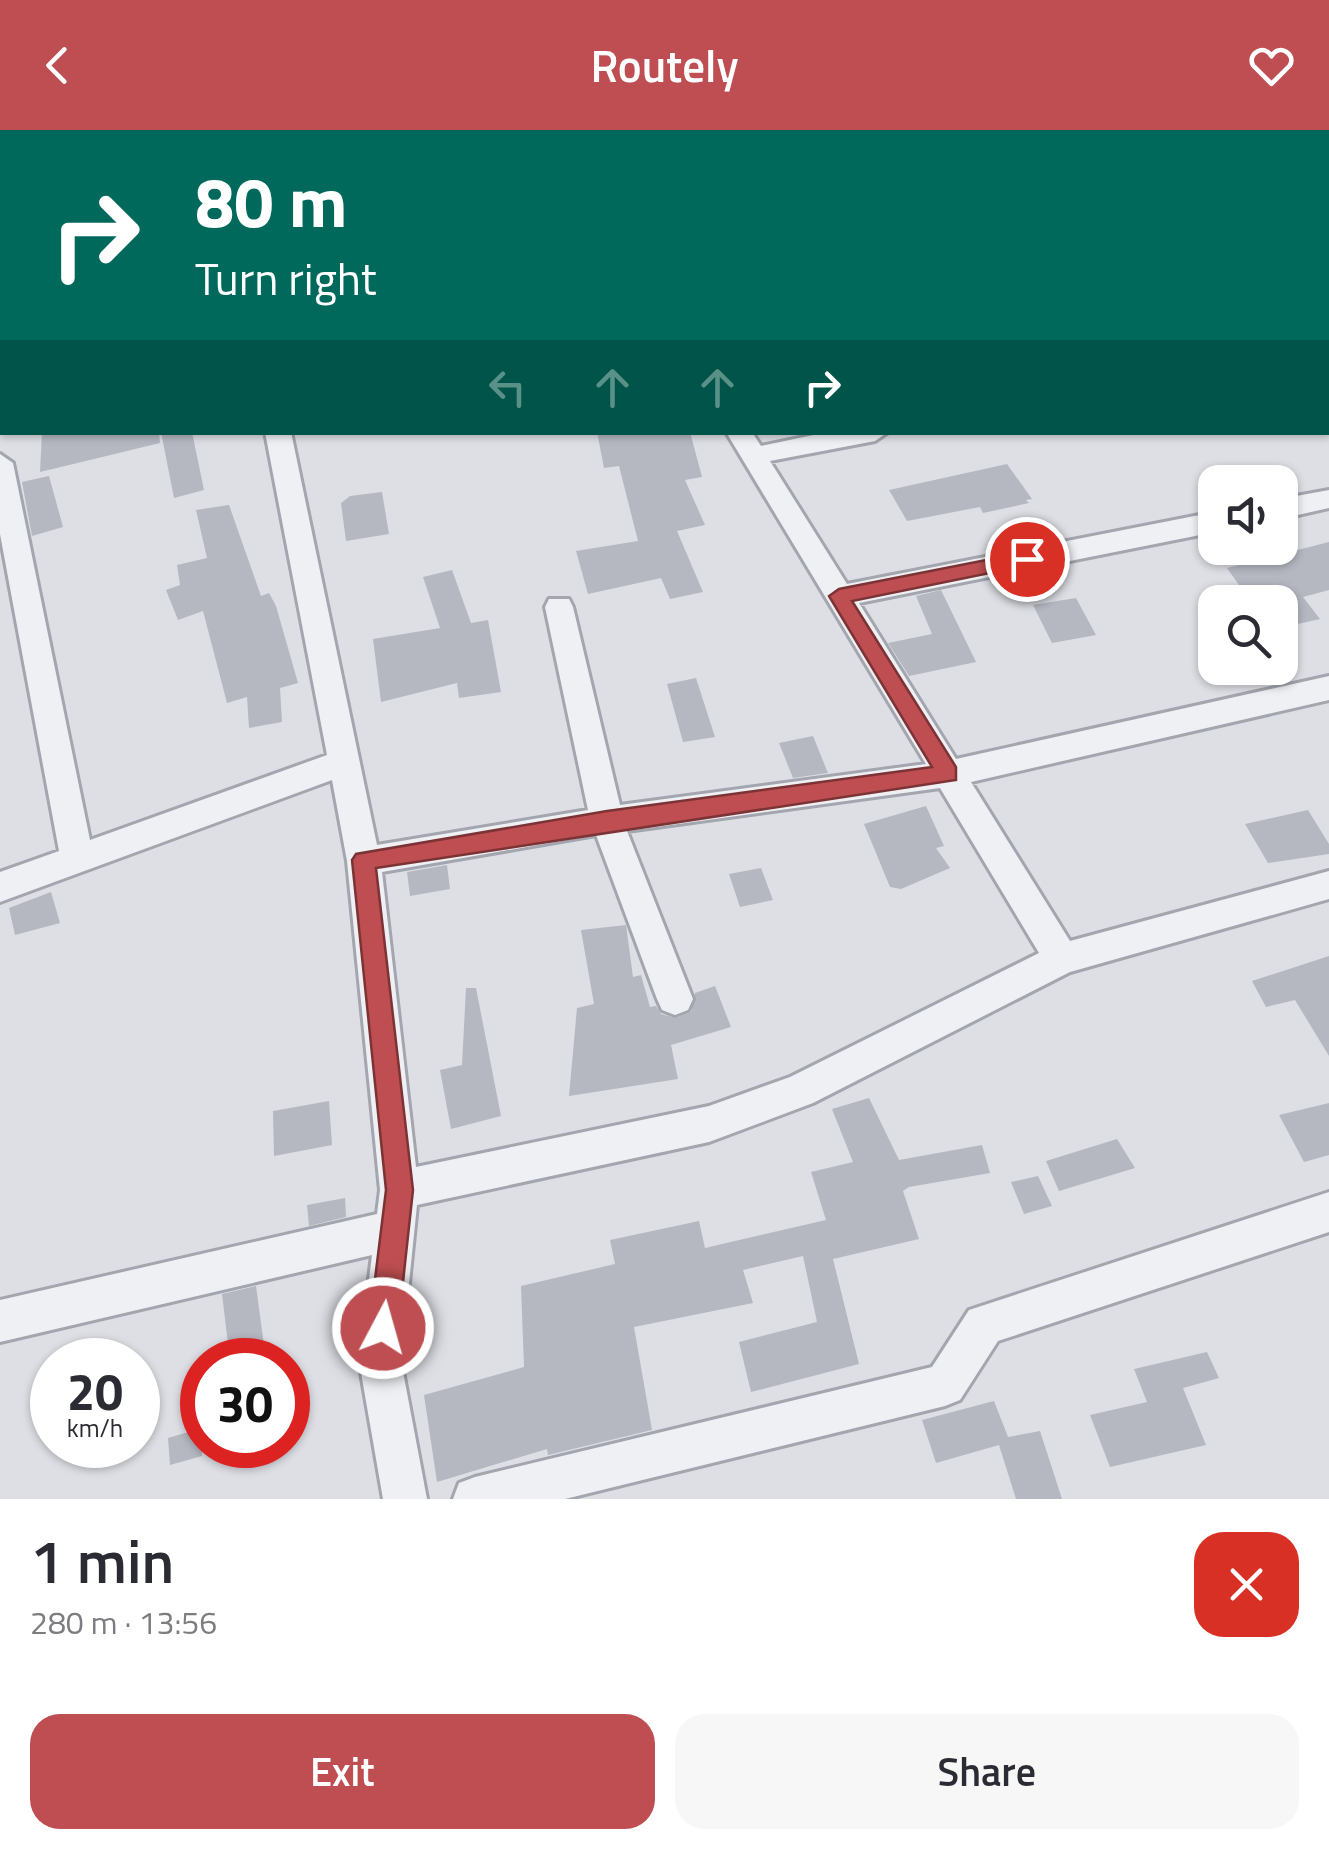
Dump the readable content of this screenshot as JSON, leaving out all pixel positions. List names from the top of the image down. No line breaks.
{"page":{"header":"Routely","turn":["80 m","Turn right"],"speed":"20 km/h","limit":"30","heading":["1 min","280 m · 13:56"],"buttons":["Exit","Share"]}}
